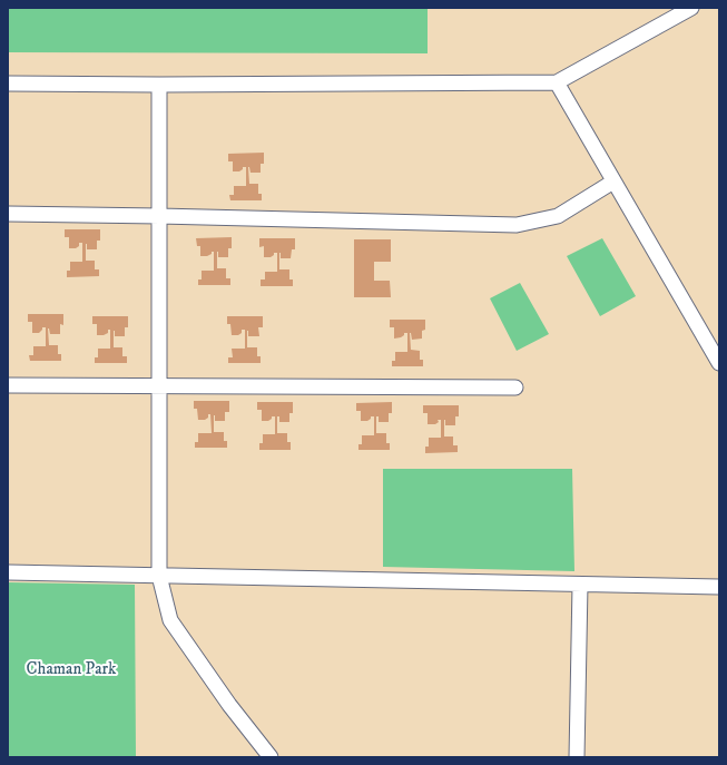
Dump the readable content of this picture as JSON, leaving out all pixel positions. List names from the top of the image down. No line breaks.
{"parks":["Chaman Park"]}
